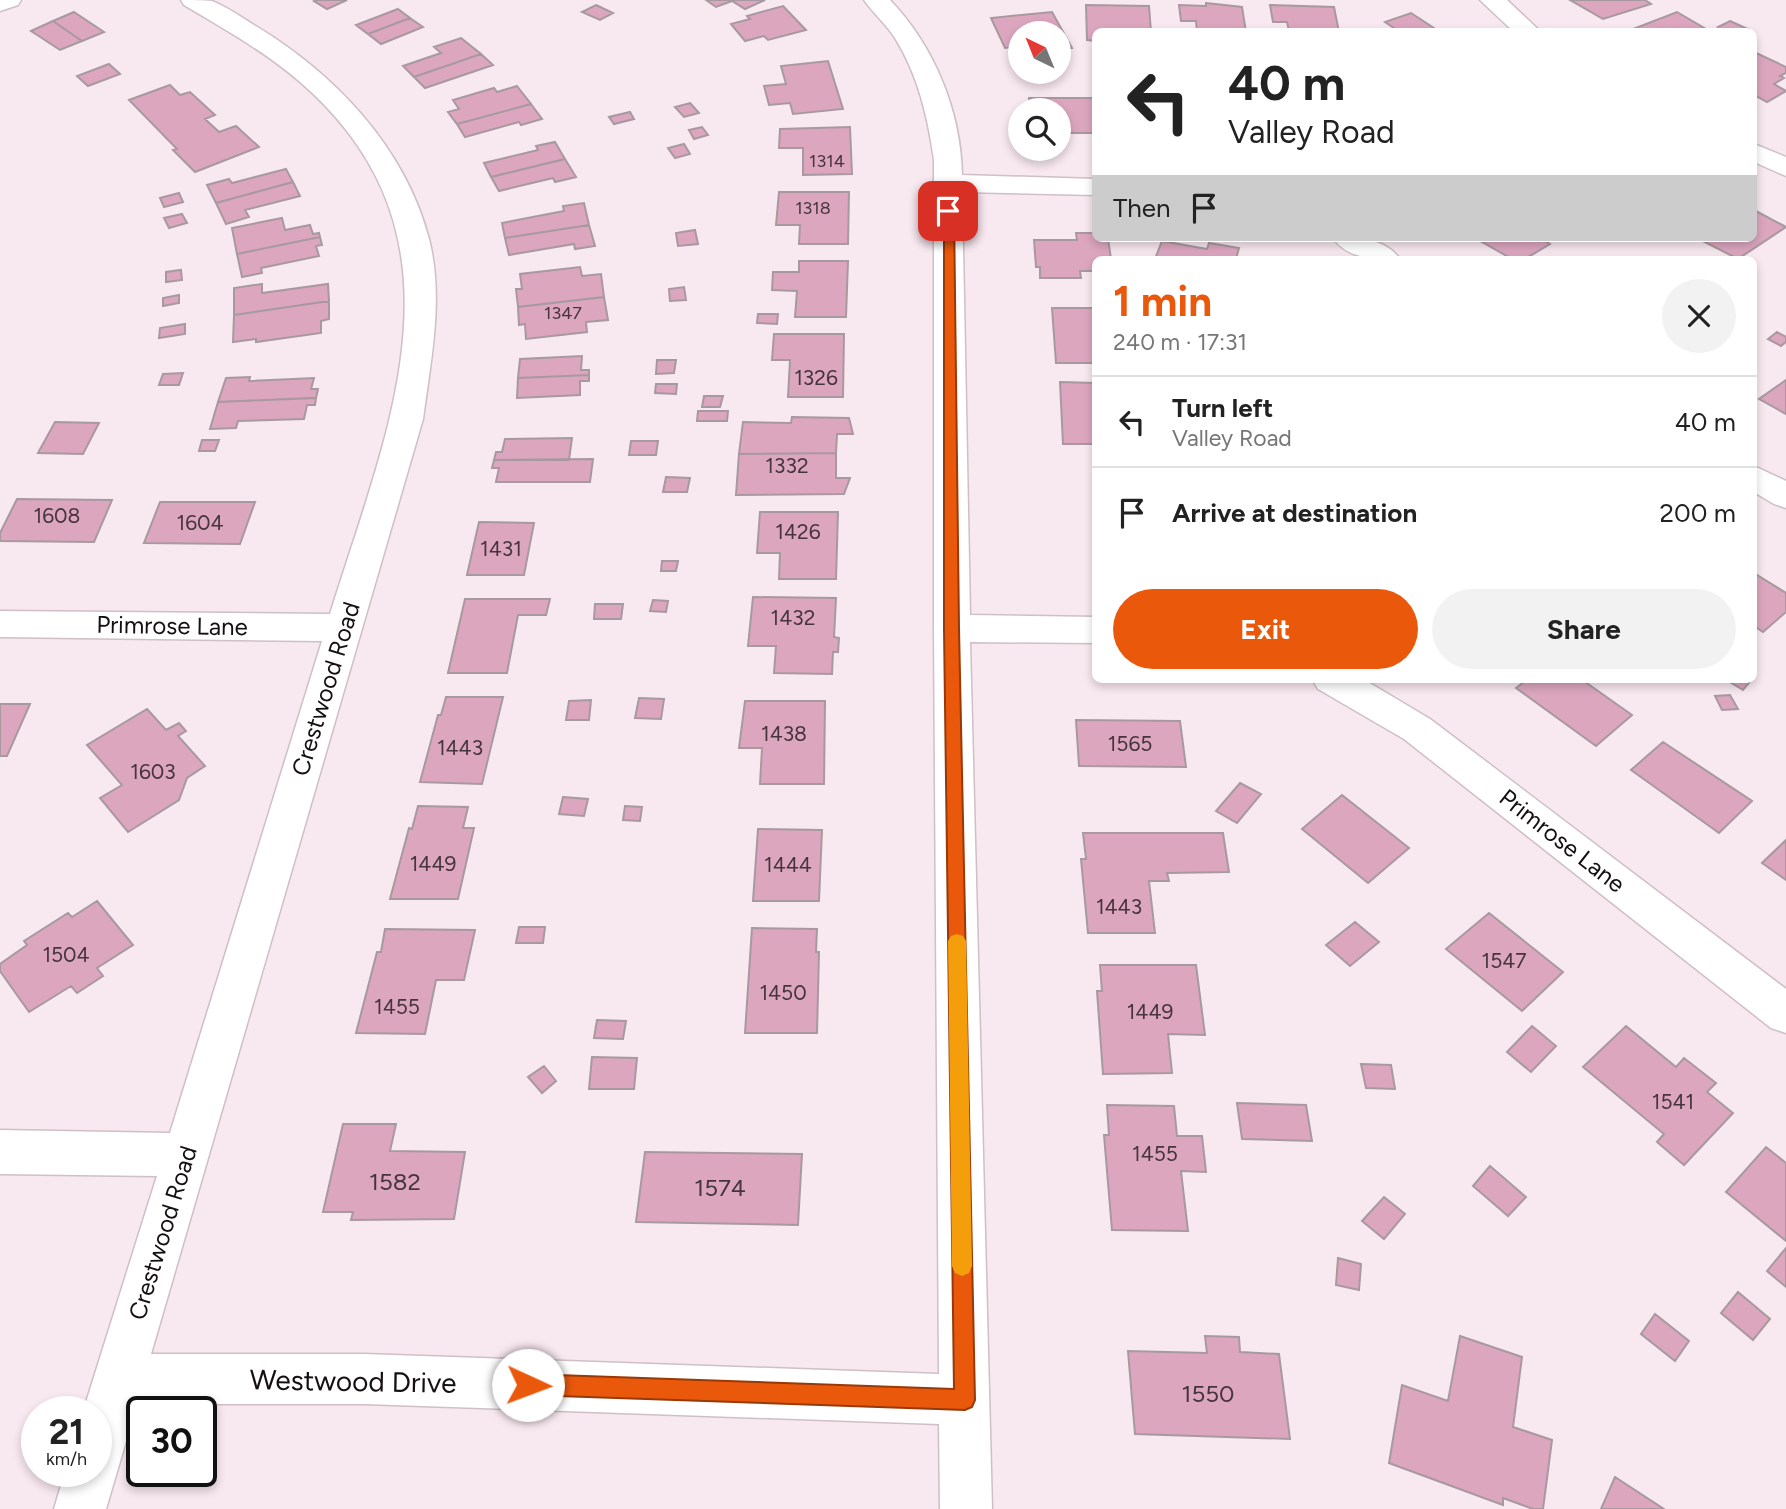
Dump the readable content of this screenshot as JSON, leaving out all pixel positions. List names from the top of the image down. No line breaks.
{"streets":{"street":["Primrose Lane","Crestwood Road","Westwood Drive"]},"crossings":[["Primrose Lane","Crestwood Road"],["Crestwood Road","Westwood Drive"]],"house_numbers":["1314","1318","1347","1326","1332","1608","1604","1426","1431","1432","1438","1565","1443","1603","1449","1444","1443","1504","1547","1450","1455","1449","1541","1455","1582","1574","1550"],"north":"top left","page":{"turn":["40 m","Valley Road"],"then":"Then","heading":["1 min","240 m · 17:31"],"list":[{"name":"Turn left","note":"Valley Road","value":"40 m"},{"name":"Arrive at destination","value":"200 m"}],"buttons":["Exit","Share"],"speed":"21 km/h","limit":"30"}}
